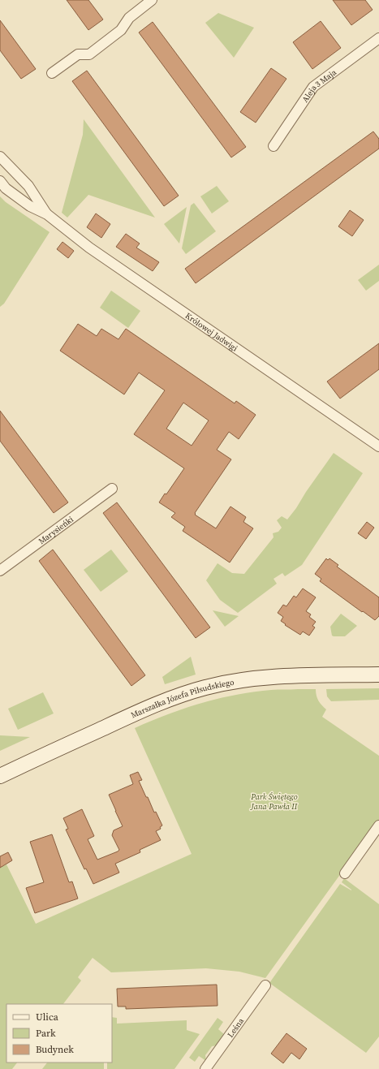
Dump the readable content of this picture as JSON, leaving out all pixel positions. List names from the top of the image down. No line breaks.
{"streets":{"street":["Aleja 3 Maja","Królowej Jadwigi","Marysieńki","Marszałka Józefa Piłsudskiego","Leśna"]},"parks":["Park Świętego Jana Pawła II"],"legend":["Ulica","Park","Budynek"]}
